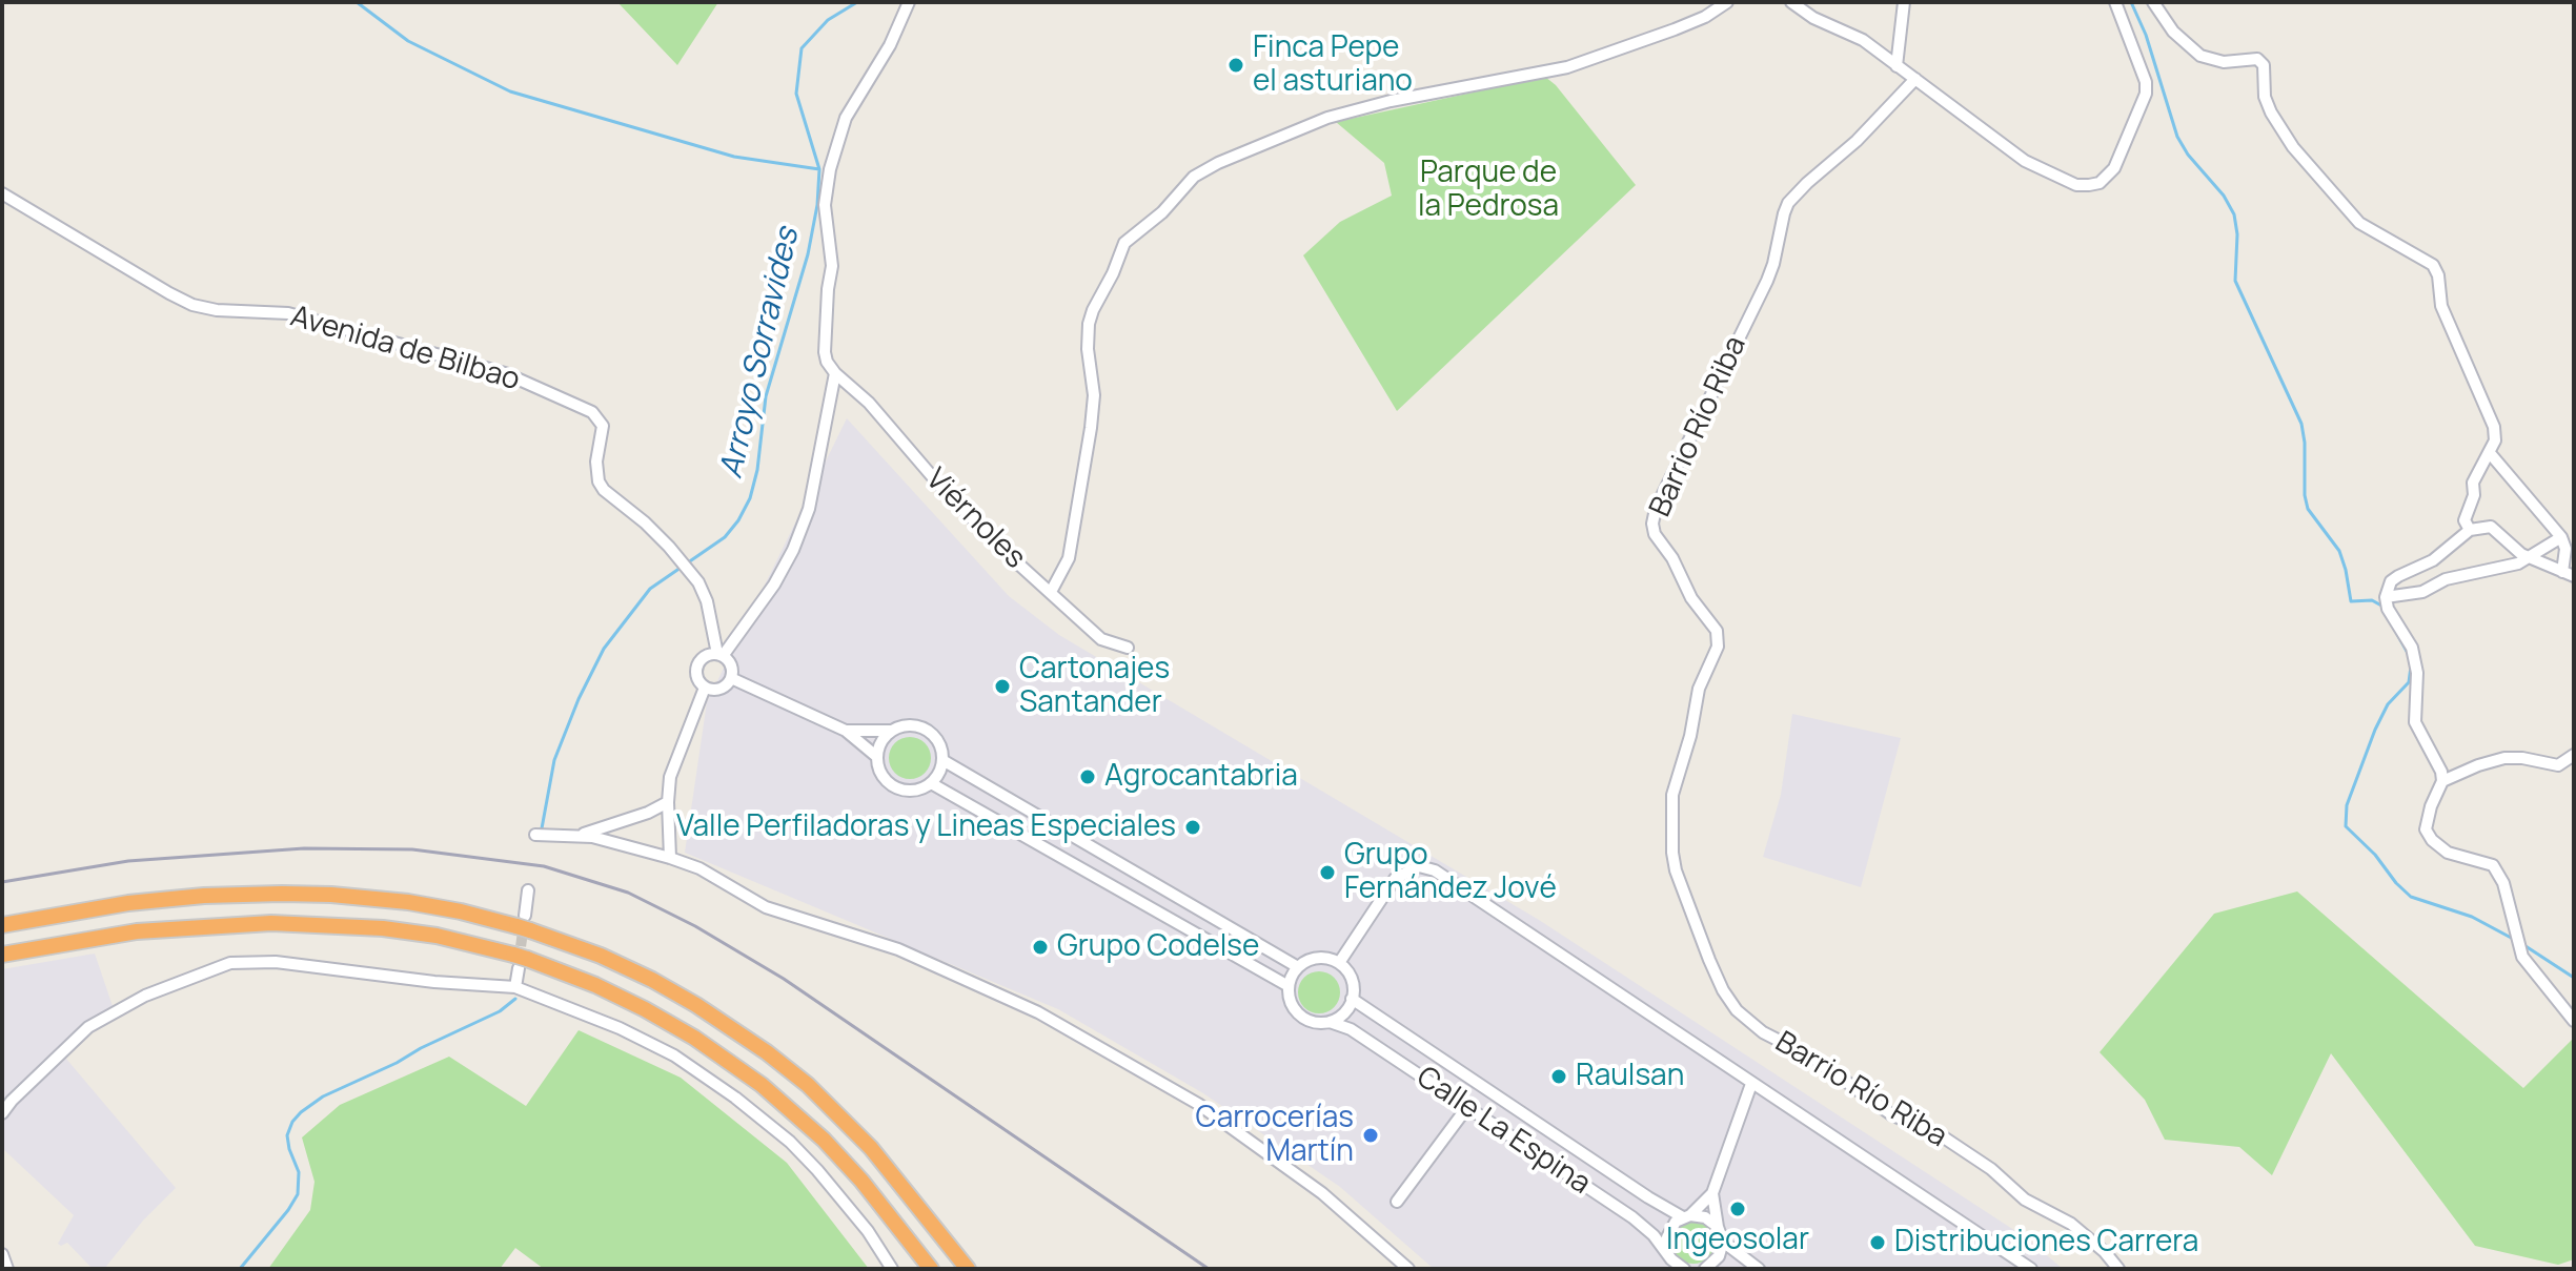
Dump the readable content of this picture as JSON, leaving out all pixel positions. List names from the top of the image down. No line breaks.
{"streets":{"street":["Avenida de Bilbao","Barrio Río Riba","Viérnoles","Calle La Espina"]},"crossings":[["Avenida de Bilbao","Calle La Espina"]],"water":["Arroyo Sorravides"],"parks":["Parque de la Pedrosa"],"places":["Finca Pepe el asturiano","Cartonajes Santander","Agrocantabria","Valle Perfiladoras y Lineas Especiales","Grupo Fernández Jové","Grupo Codelse","Raulsan","Carrocerías Martín","Ingeosolar","Distribuciones Carrera"]}
